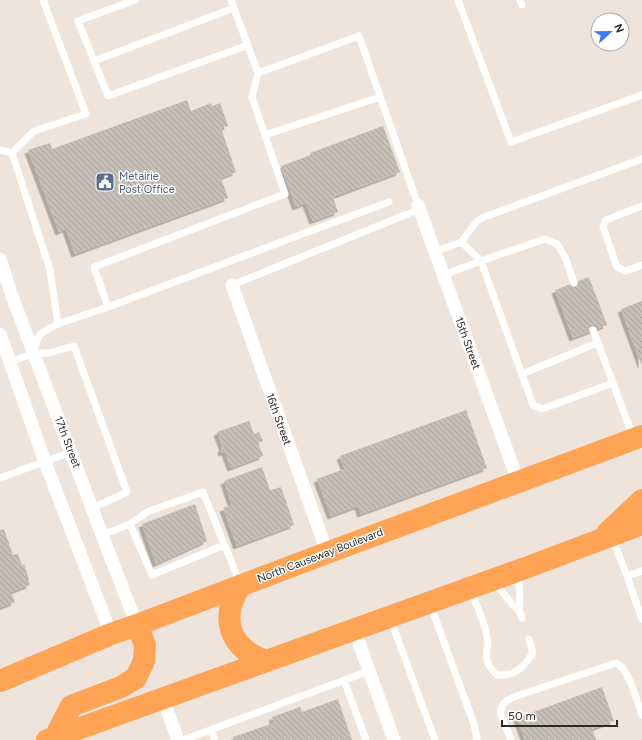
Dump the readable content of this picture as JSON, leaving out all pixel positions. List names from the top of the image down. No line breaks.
{"streets":{"highway":["North Causeway Boulevard"],"street":["15th Street","16th Street","17th Street"]},"crossings":[["15th Street","North Causeway Boulevard"],["16th Street","North Causeway Boulevard"],["17th Street","North Causeway Boulevard"]],"places":{"public building":["Metairie Post Office"]},"scale_bar":"50 m","north":"right"}
